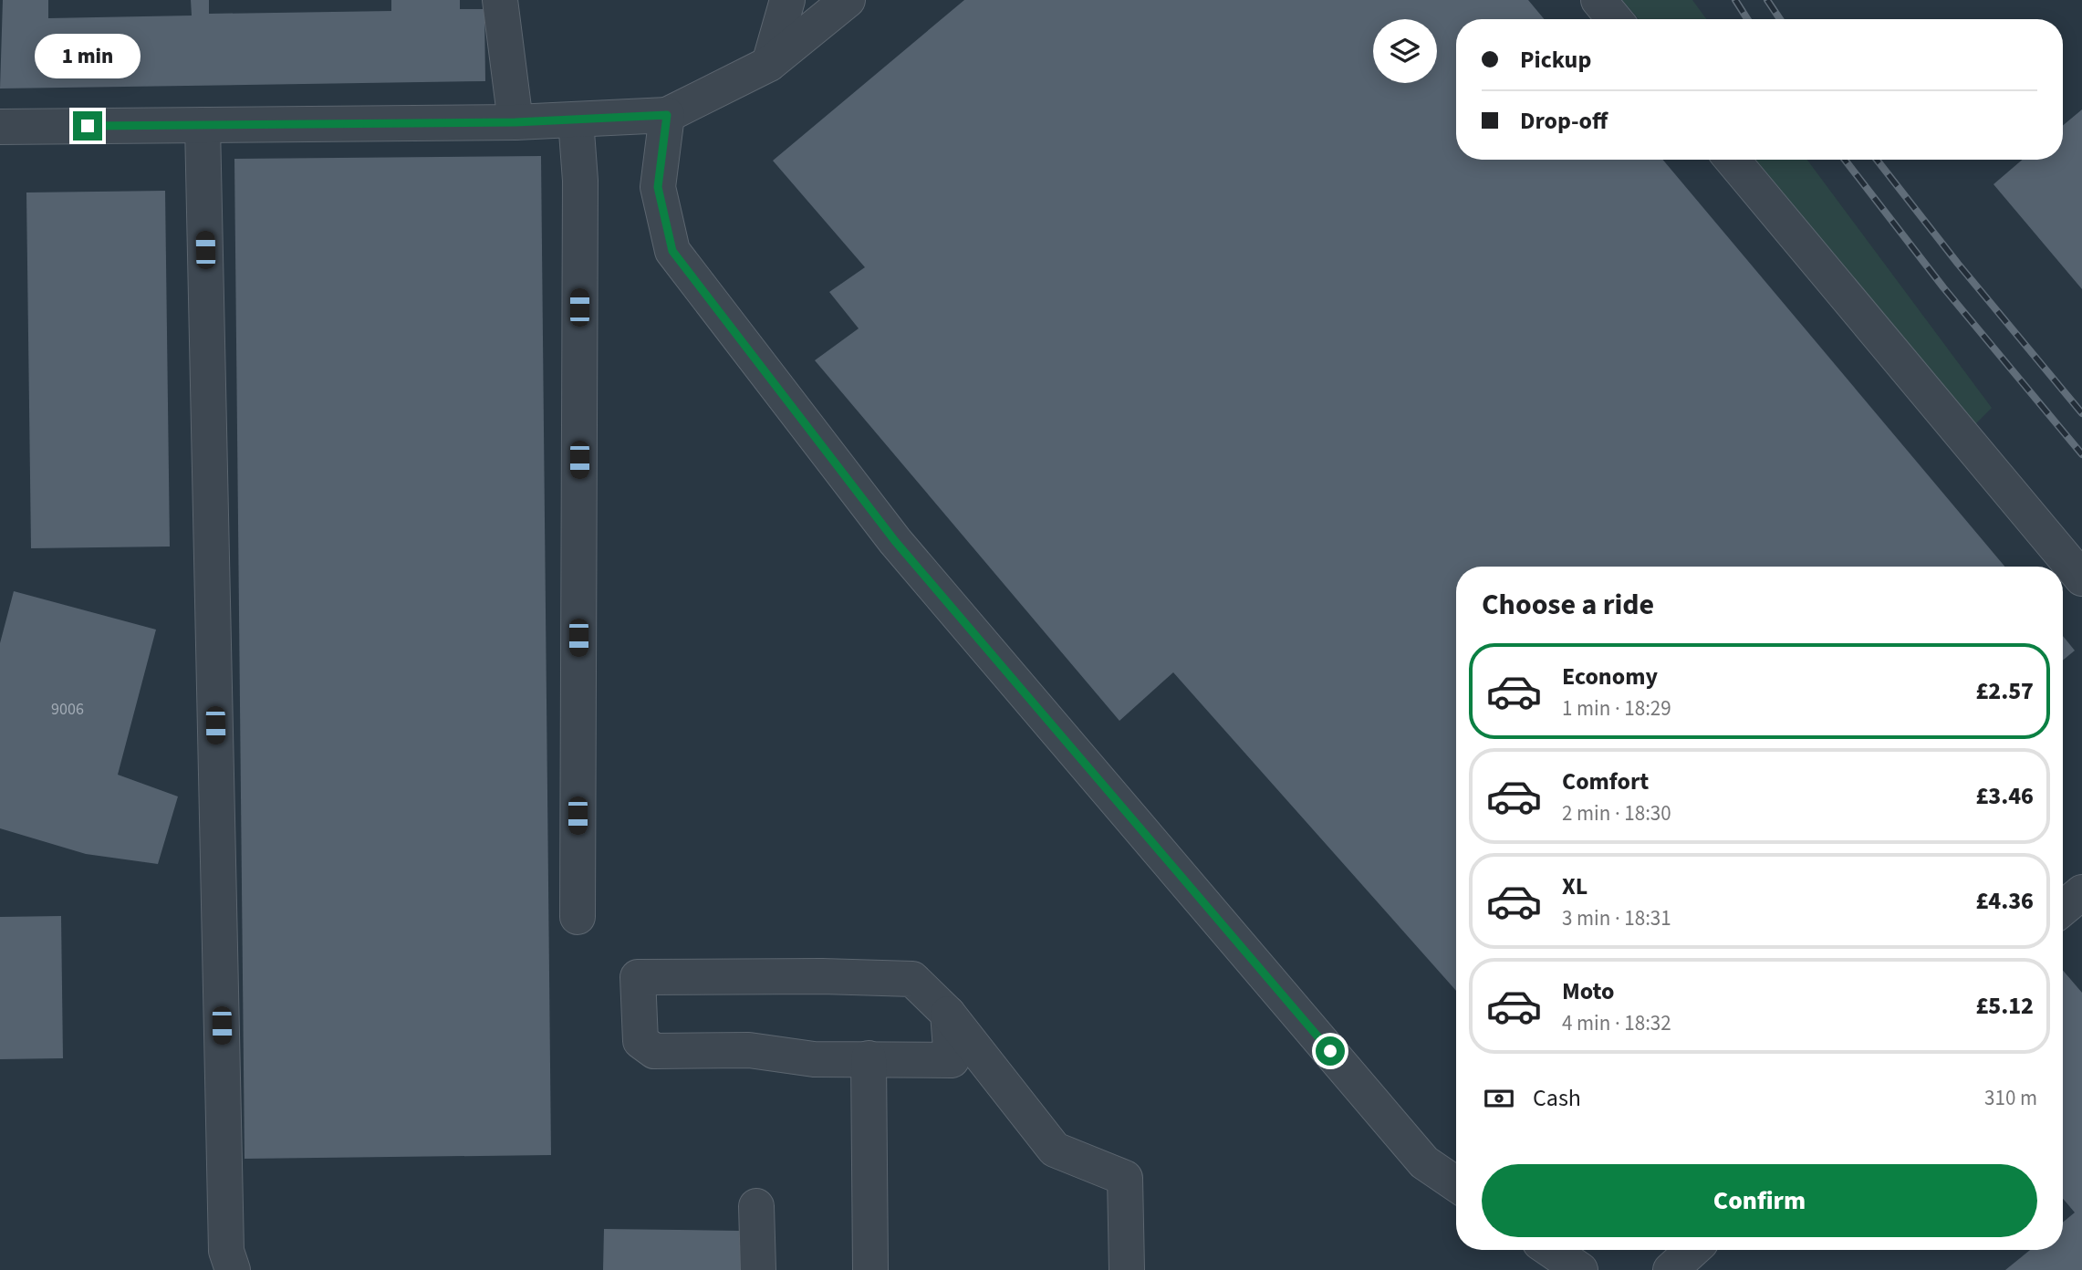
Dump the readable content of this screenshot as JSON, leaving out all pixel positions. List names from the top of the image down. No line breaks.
{"house_numbers":["9006"],"page":{"banner":["Pickup","Drop-off"],"bubble":"1 min","heading":"Choose a ride","list":[{"name":"Economy","note":"1 min · 18:29","value":"£2.57"},{"name":"Comfort","note":"2 min · 18:30","value":"£3.46"},{"name":"XL","note":"3 min · 18:31","value":"£4.36"},{"name":"Moto","note":"4 min · 18:32","value":"£5.12"}],"pay":["Cash","310 m"],"buttons":"Confirm"}}
